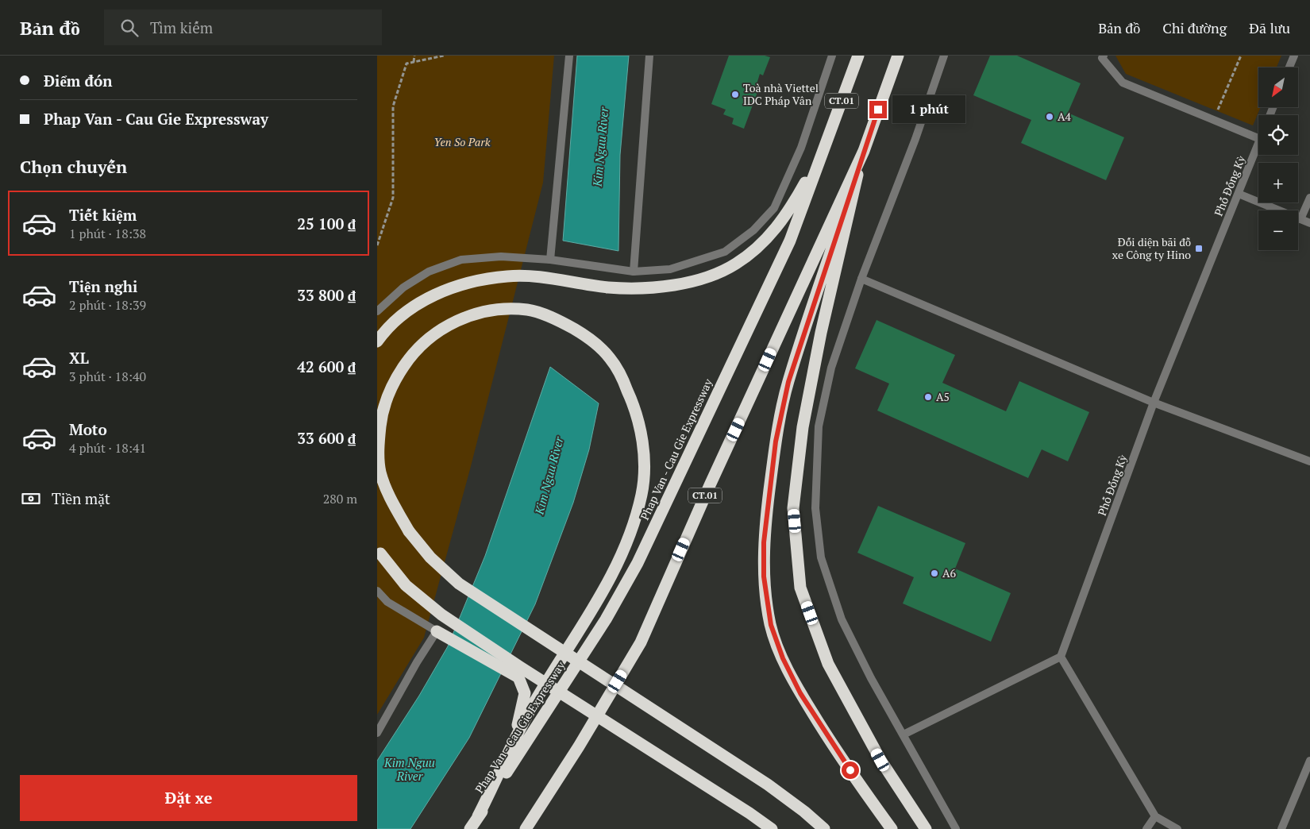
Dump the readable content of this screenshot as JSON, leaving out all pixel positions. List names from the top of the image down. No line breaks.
{"streets":{"highway":["CT.01","Phap Van - Cau Gie Expressway"],"street":["Phố Đống Kỳ"]},"water":["Kim Nguu River"],"parks":["Yen So Park"],"places":{"other":["Toà nhà Viettel IDC Pháp Vân","A4","A5","A6"],"transit":["Đối diện bãi đỗ xe Công ty Hino"]},"north":"bottom left","page":{"header":"Bản đồ","search":"Tìm kiếm","nav":["Bản đồ","Chỉ đường","Đã lưu"],"banner":["Điểm đón","Phap Van - Cau Gie Expressway"],"map_buttons":["+","−"],"bubble":"1 phút","heading":"Chọn chuyến","list":[{"name":"Tiết kiệm","note":"1 phút · 18:38","value":"25 100 ₫"},{"name":"Tiện nghi","note":"2 phút · 18:39","value":"33 800 ₫"},{"name":"XL","note":"3 phút · 18:40","value":"42 600 ₫"},{"name":"Moto","note":"4 phút · 18:41","value":"33 600 ₫"}],"pay":["Tiền mặt","280 m"],"buttons":"Đặt xe"}}
